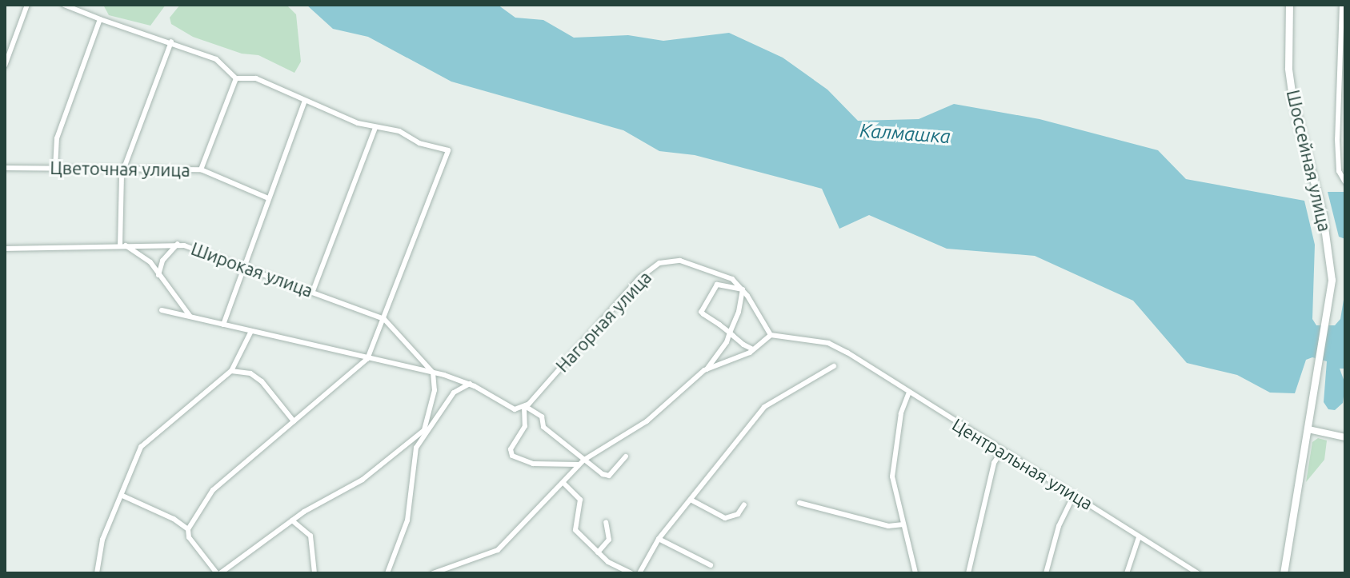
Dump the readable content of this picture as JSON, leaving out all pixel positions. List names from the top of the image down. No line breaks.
{"streets":{"main road":["Шоссейная улица"],"street":["Цветочная улица","Широкая улица","Нагорная улица","Центральная улица"]},"crossings":[["Нагорная улица","Центральная улица"]],"water":["Калмашка"]}
